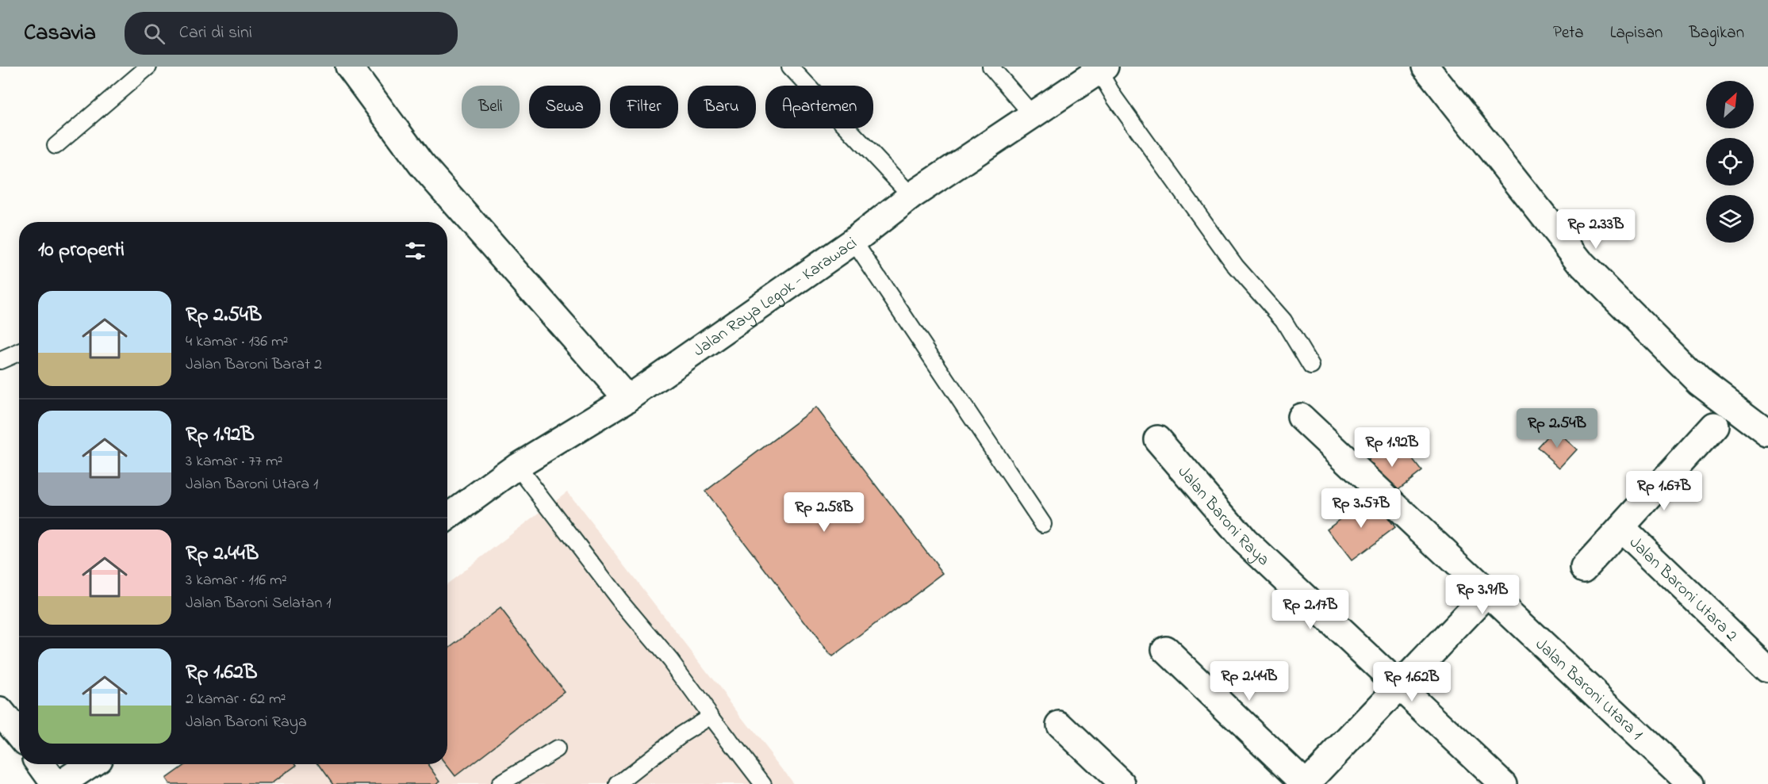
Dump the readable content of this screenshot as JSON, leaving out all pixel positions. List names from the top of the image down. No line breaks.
{"streets":{"street":["Jalan Raya Legok - Karawaci","Jalan Baroni Raya","Jalan Baroni Utara 2","Jalan Baroni Utara 1"]},"north":"top right","page":{"header":"Casavia","search":"Cari di sini","nav":["Peta","Lapisan","Bagikan"],"chip":["Beli","Sewa","Filter","Baru","Apartemen"],"price":["Rp 2.33B","Rp 2.54B","Rp 1.92B","Rp 1.67B","Rp 3.57B","Rp 2.58B","Rp 3.91B","Rp 2.17B","Rp 2.44B","Rp 1.62B"],"heading":"10 properti","list":[{"name":"Rp 2.54B","note":"4 kamar · 136 m² · Jalan Baroni Barat 2"},{"name":"Rp 1.92B","note":"3 kamar · 77 m² · Jalan Baroni Utara 1"},{"name":"Rp 2.44B","note":"3 kamar · 116 m² · Jalan Baroni Selatan 1"},{"name":"Rp 1.62B","note":"2 kamar · 62 m² · Jalan Baroni Raya"}]}}
